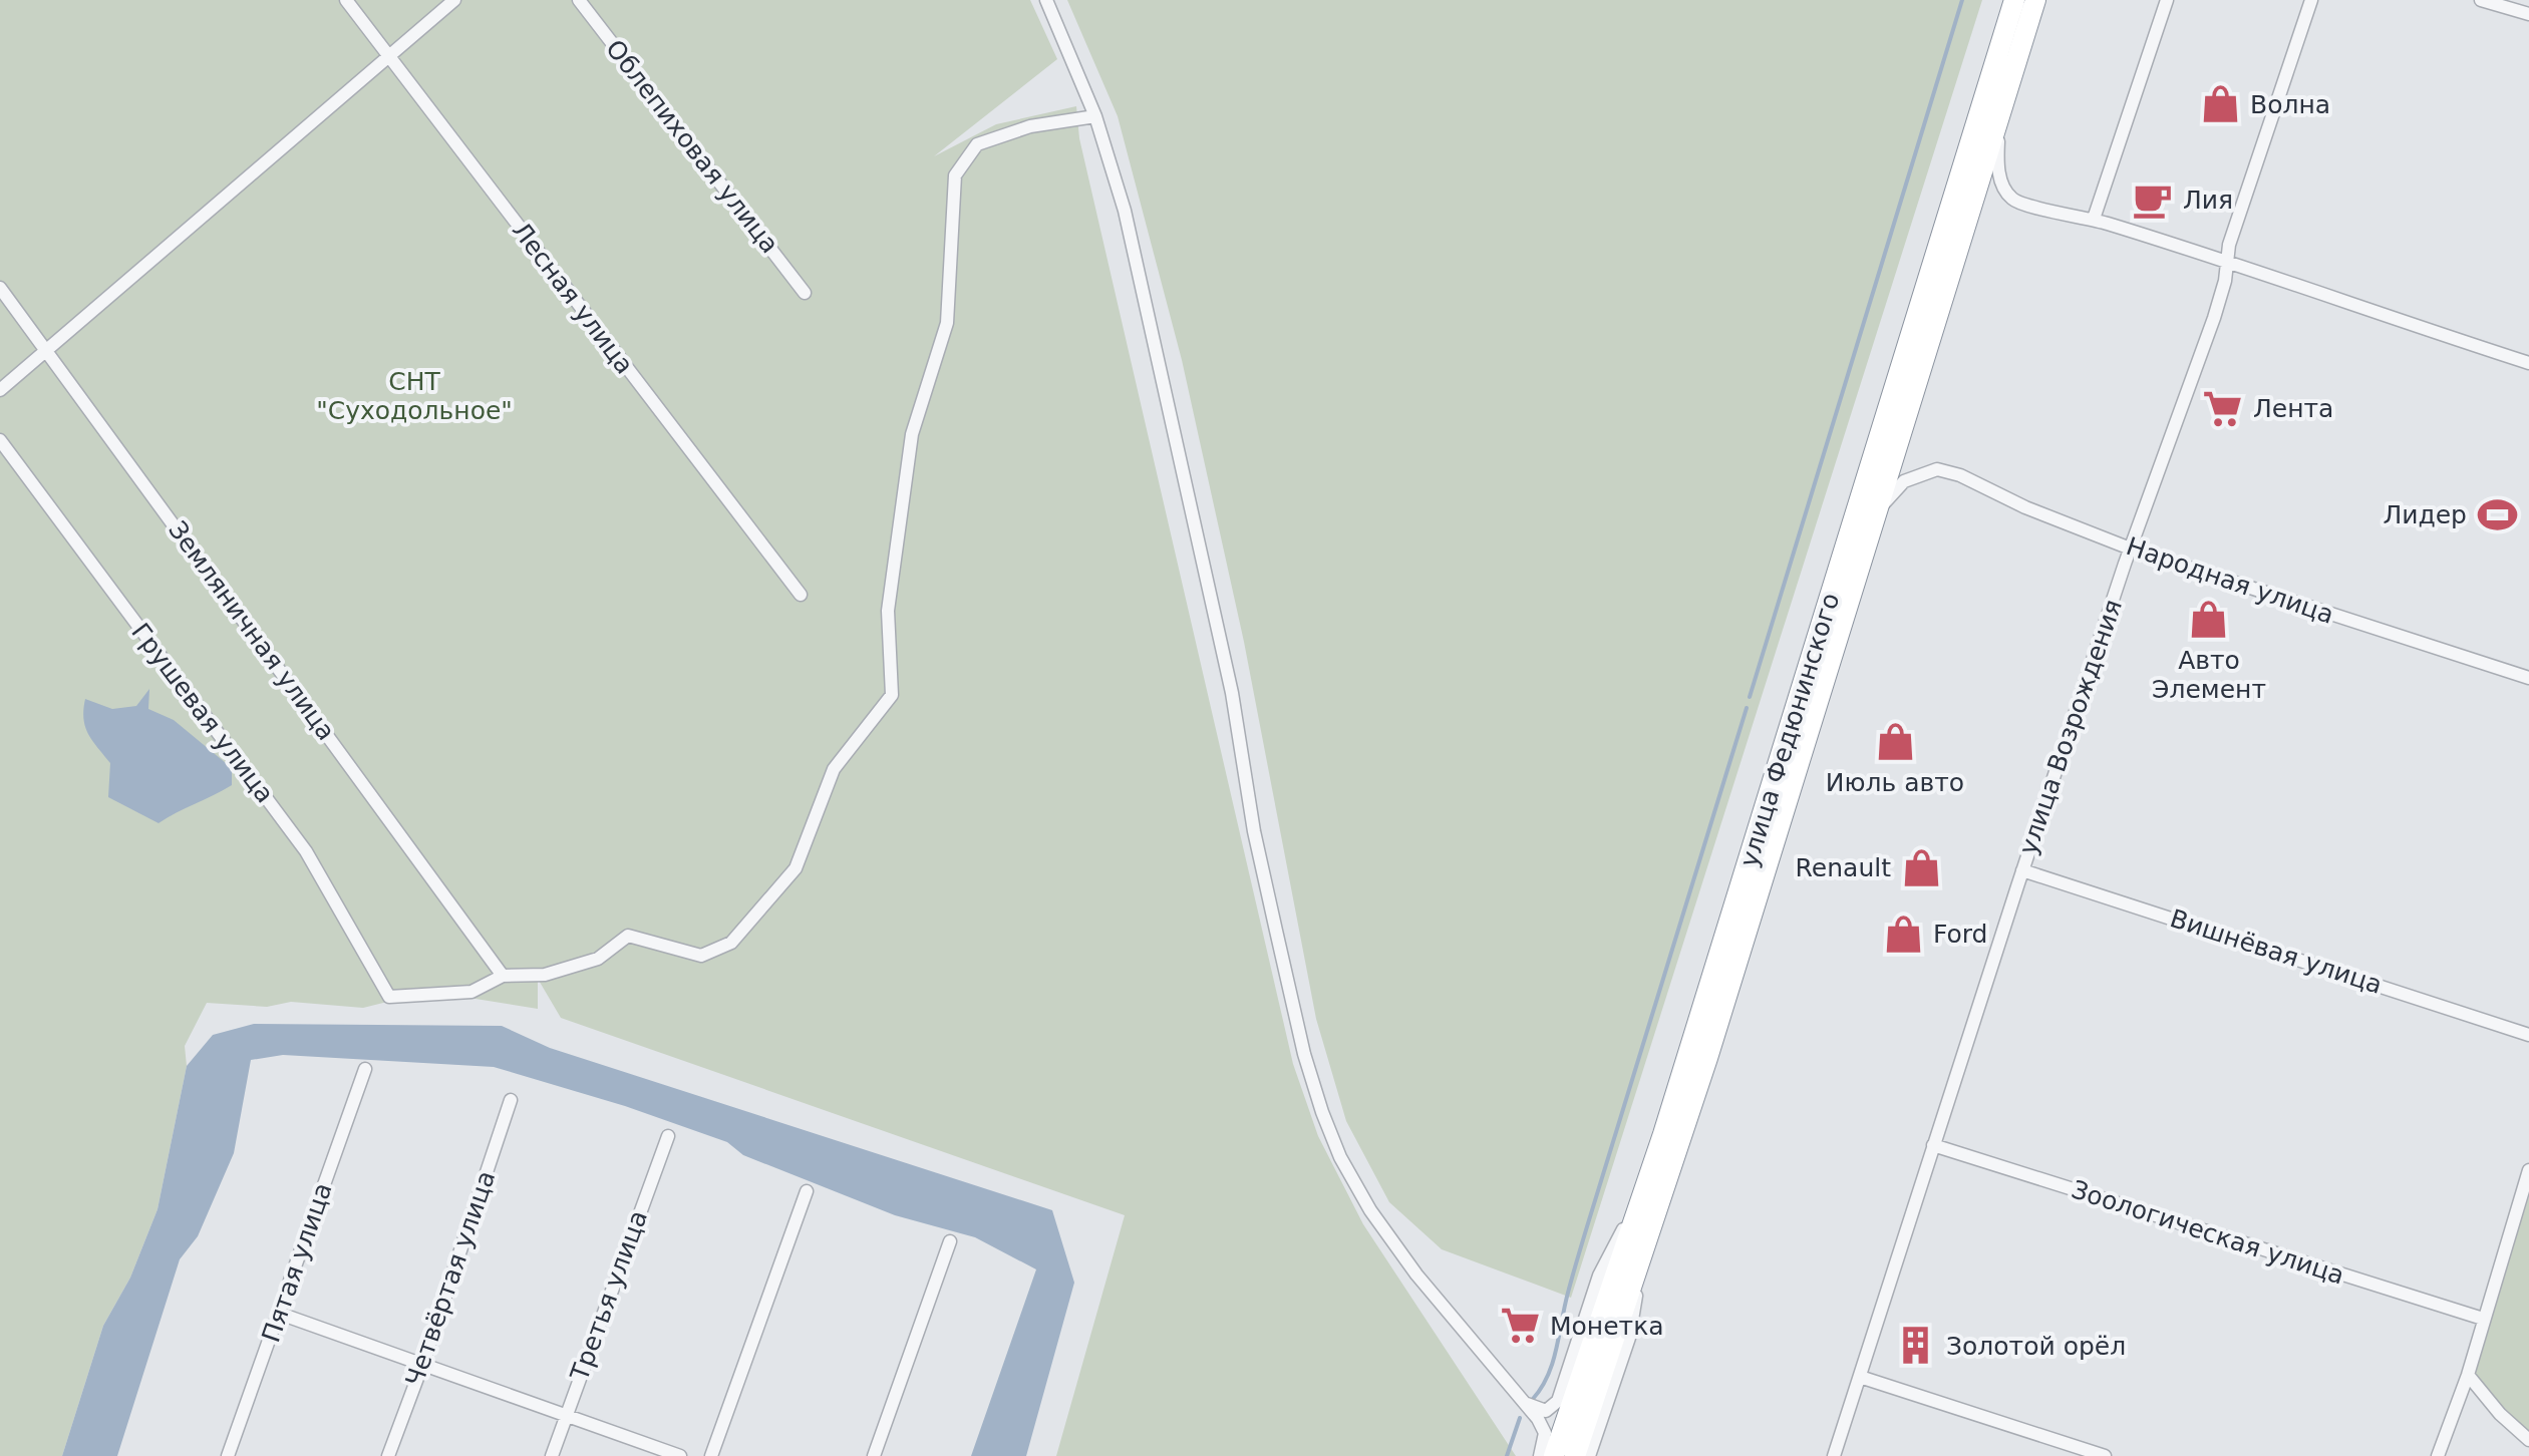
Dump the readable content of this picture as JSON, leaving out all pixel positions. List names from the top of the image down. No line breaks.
{"streets":{"highway":["улица Федюнинского"],"street":["Облепиховая улица","Лесная улица","Народная улица","Земляничная улица","Грушевая улица","улица Возрождения","Вишнёвая улица","Зоологическая улица","Пятая улица","Четвёртая улица","Третья улица"]},"crossings":[["Народная улица","улица Возрождения"],["Народная улица","улица Федюнинского"],["Земляничная улица","Грушевая улица"],["улица Возрождения","Вишнёвая улица"],["улица Возрождения","Зоологическая улица"]],"parks":["СНТ \"Суходольное\""],"places":{"shop":["Волна","Авто Элемент","Июль авто","Renault","Ford"],"cafe":["Лия"],"supermarket":["Лента","Монетка"],"sports":["Лидер"],"building":["Золотой орёл"]}}
